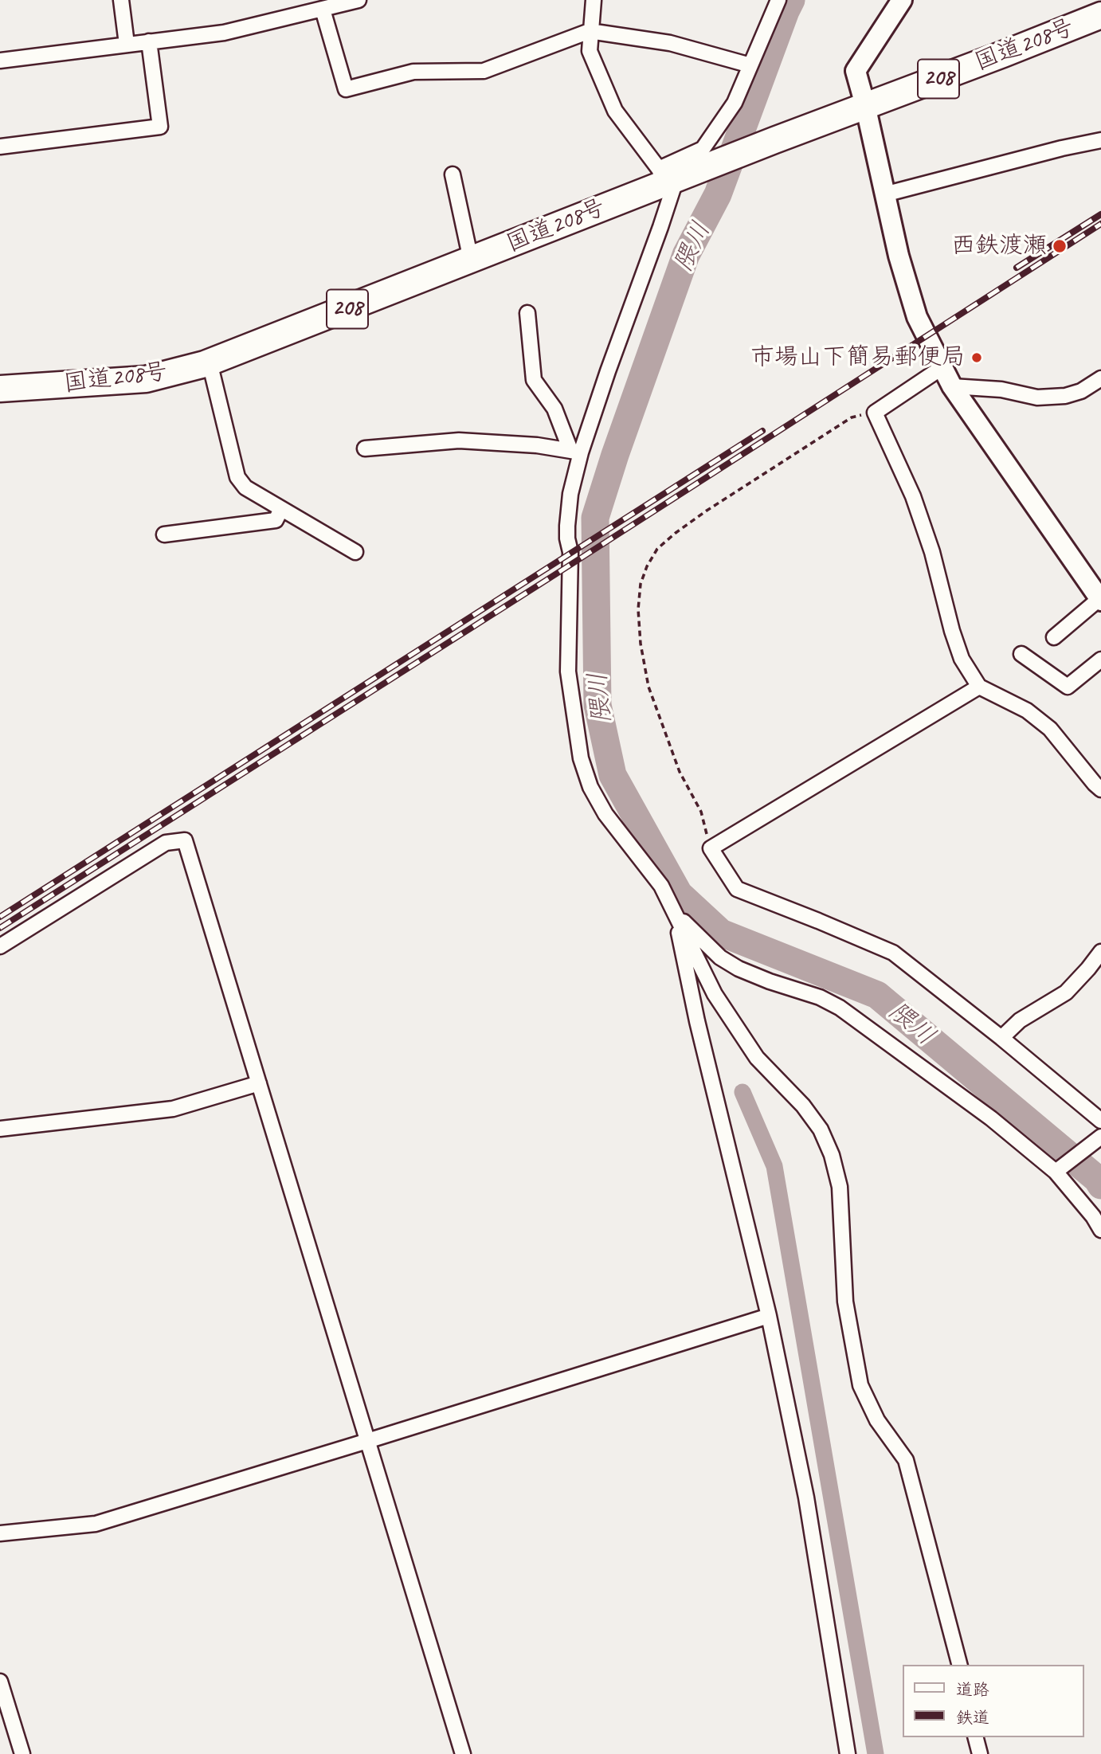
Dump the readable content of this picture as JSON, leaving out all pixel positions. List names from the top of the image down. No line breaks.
{"streets":{"highway":["国道208号","208"]},"water":["隈川"],"places":["西鉄渡瀬","市場山下簡易郵便局"],"legend":["道路","鉄道"]}
